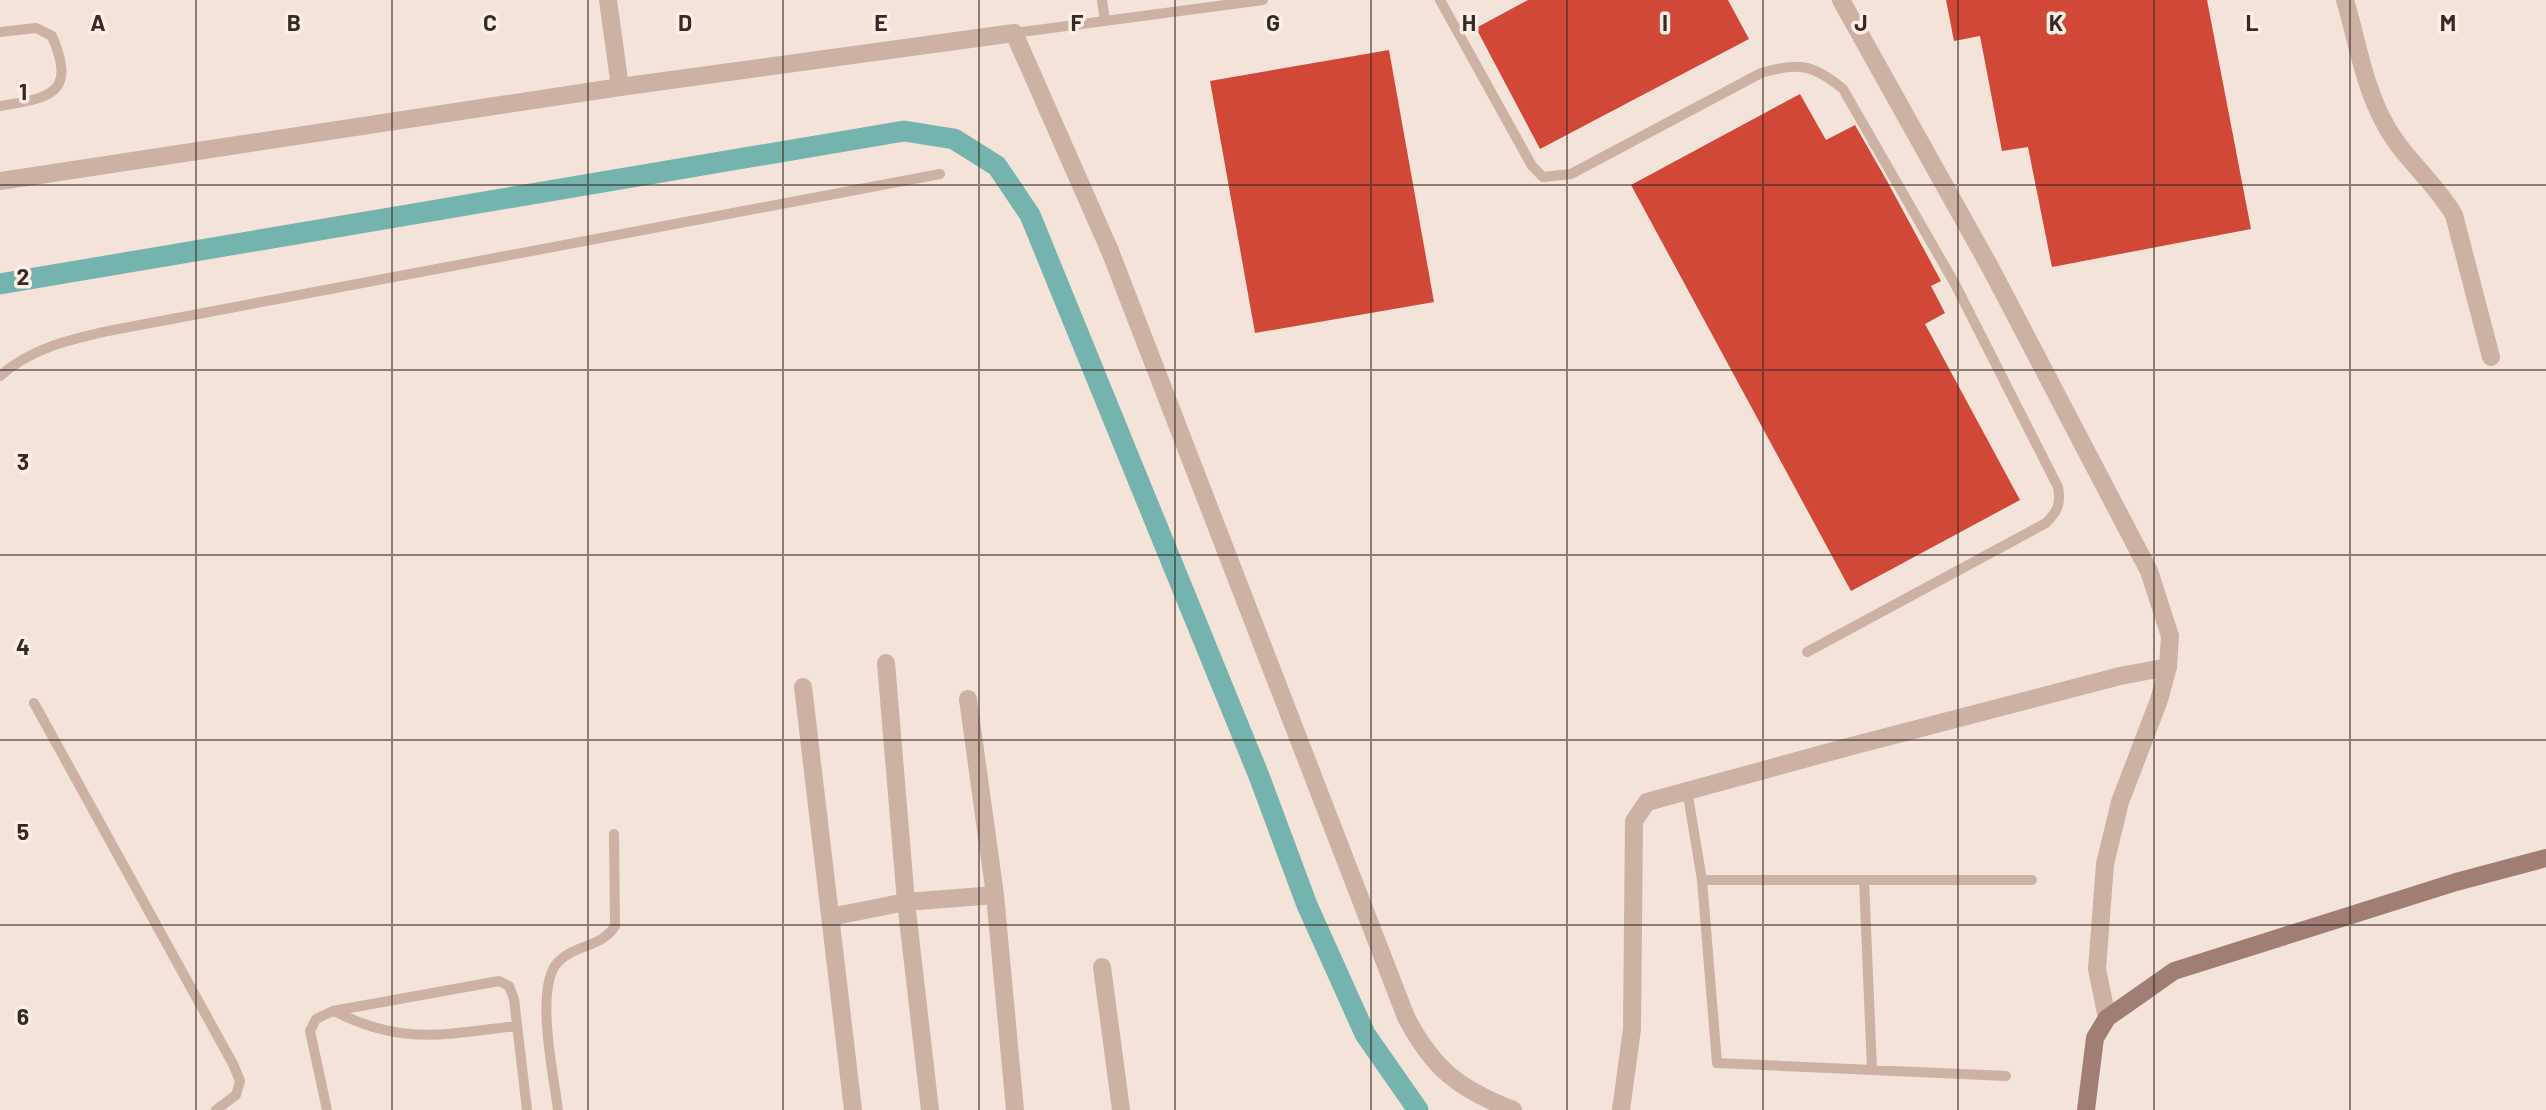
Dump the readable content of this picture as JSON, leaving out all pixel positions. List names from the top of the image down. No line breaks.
{"grid":{"columns":["A","B","C","D","E","F","G","H","I","J","K","L","M"],"rows":["1","2","3","4","5","6"]}}
